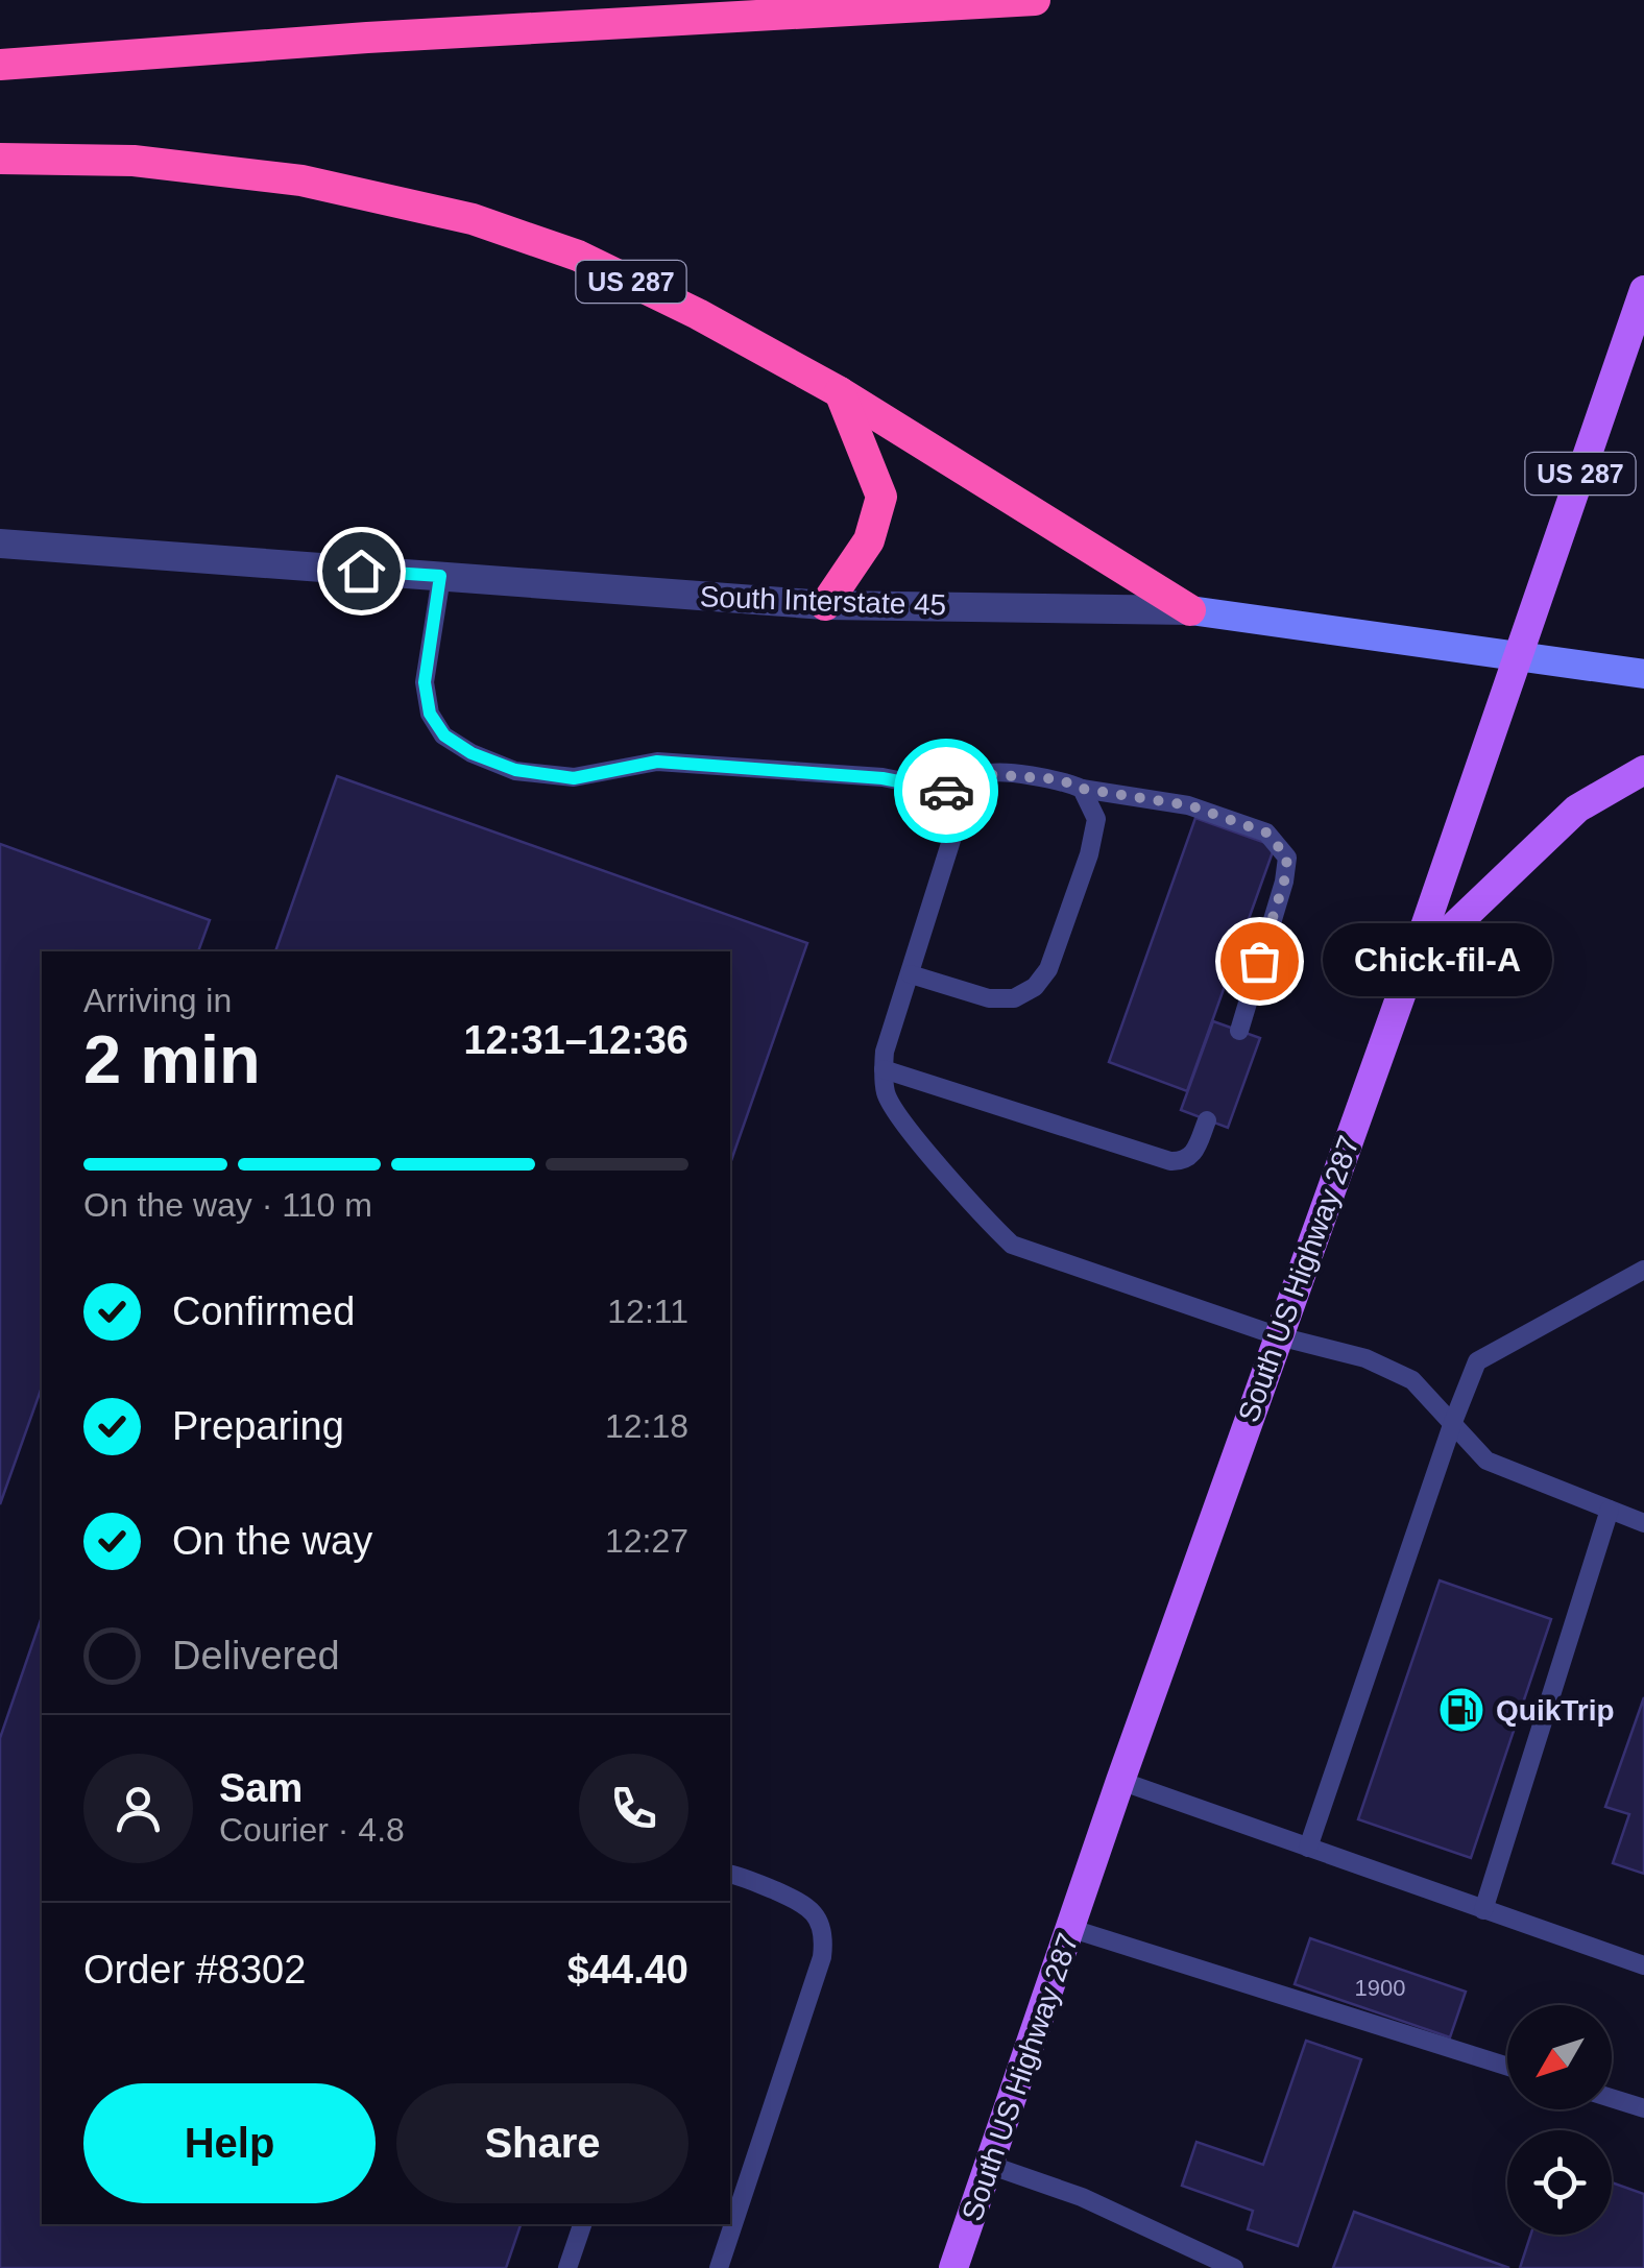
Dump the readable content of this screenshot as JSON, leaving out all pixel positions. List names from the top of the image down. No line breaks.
{"streets":{"highway":["US 287"],"main road":["South Interstate 45","South US Highway 287"]},"crossings":[["US 287","South Interstate 45"],["South Interstate 45","South US Highway 287"]],"places":{"other":["Chick-fil-A"],"fuel station":["QuikTrip"]},"house_numbers":["1900"],"north":"bottom left","page":{"bubble":"Chick-fil-A","heading":["2 min","Arriving in","12:31–12:36"],"panel":["Sam","Courier · 4.8","Order #8302","$44.40"],"bar":"On the way · 110 m","list":[["Confirmed","12:11"],["Preparing","12:18"],["On the way","12:27"],"Delivered"],"buttons":["Help","Share"]}}
